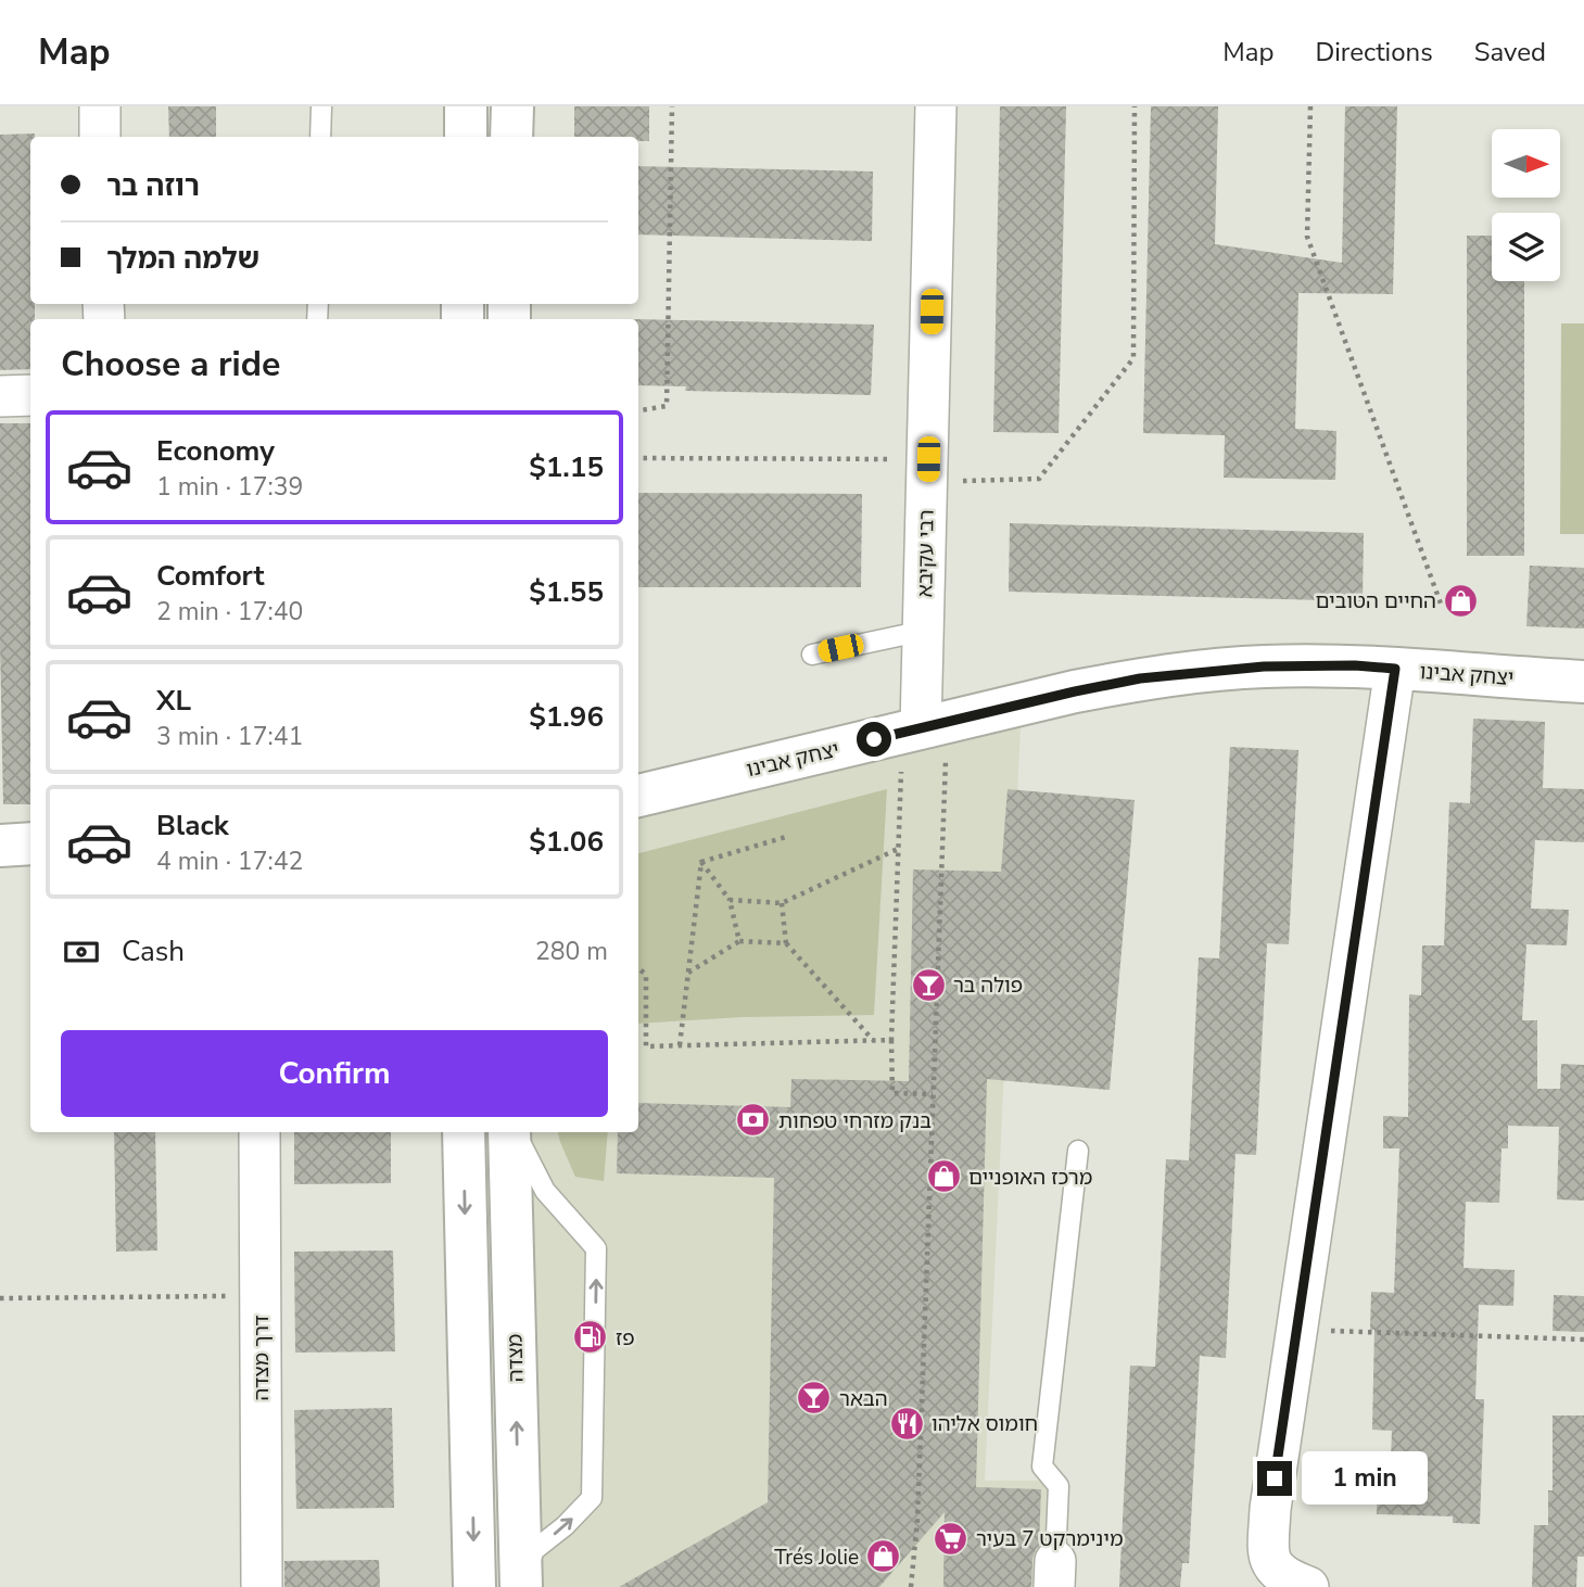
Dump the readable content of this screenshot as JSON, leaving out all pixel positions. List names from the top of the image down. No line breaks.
{"streets":{"main road":["יצחק אבינו","מצדה"],"street":["רבי עקיבא","דרך מצדה"]},"crossings":[["רבי עקיבא","יצחק אבינו"]],"places":{"shop":["החיים הטובים","מרכז האופניים","Trés Jolie"],"bar":["פולה בר","הבאר"],"bank":["בנק מזרחי טפחות"],"fuel station":["פז"],"restaurant":["חומוס אליהו"],"supermarket":["מינימרקט 7 בעיר"]},"north":"right","page":{"header":"Map","nav":["Map","Directions","Saved"],"banner":["רוזה בר","שלמה המלך"],"heading":"Choose a ride","list":[{"name":"Economy","note":"1 min · 17:39","value":"$1.15"},{"name":"Comfort","note":"2 min · 17:40","value":"$1.55"},{"name":"XL","note":"3 min · 17:41","value":"$1.96"},{"name":"Black","note":"4 min · 17:42","value":"$1.06"}],"pay":["Cash","280 m"],"buttons":"Confirm","bubble":"1 min"}}
